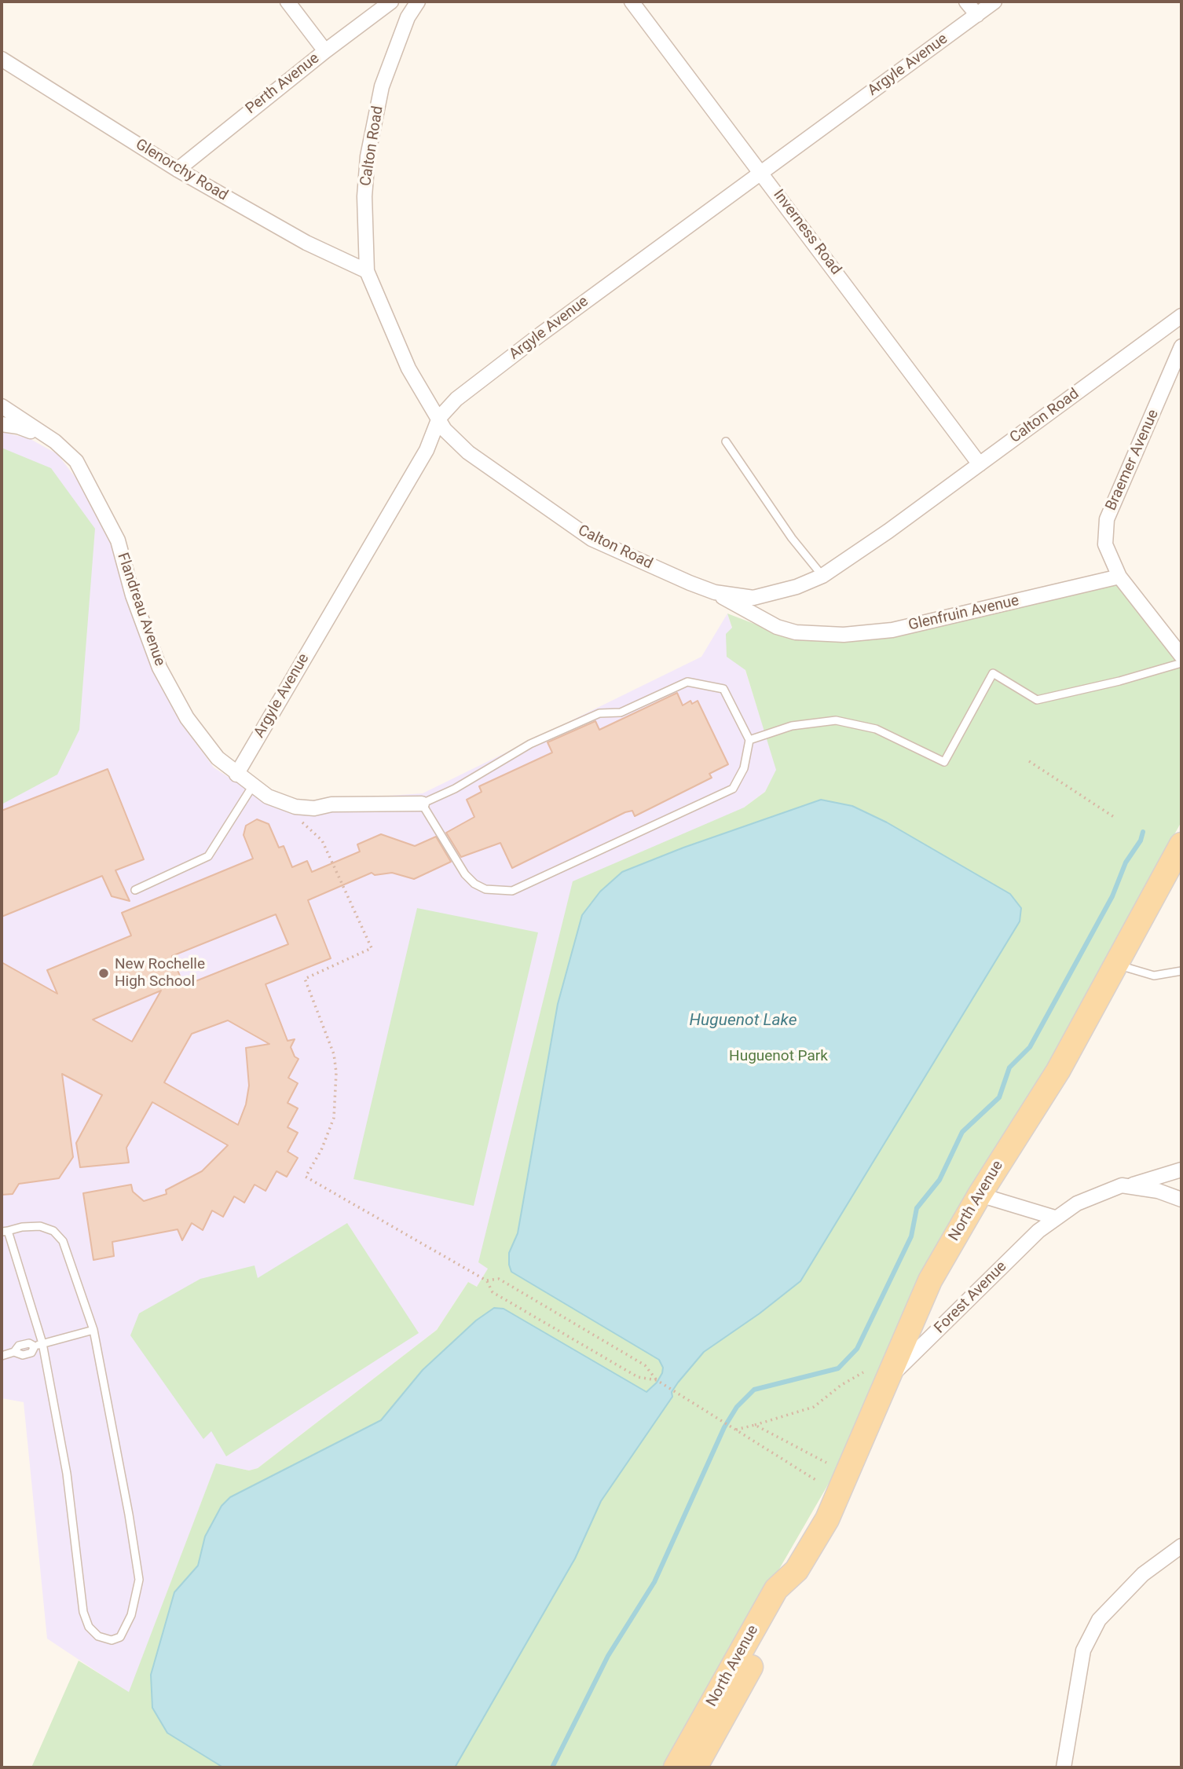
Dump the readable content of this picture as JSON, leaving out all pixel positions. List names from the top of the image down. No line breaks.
{"streets":{"main road":["North Avenue"],"street":["Argyle Avenue","Perth Avenue","Calton Road","Glenorchy Road","Inverness Road","Braemer Avenue","Flandreau Avenue","Glenfruin Avenue","Forest Avenue"]},"crossings":[["Argyle Avenue","Calton Road"],["Argyle Avenue","Inverness Road"],["Argyle Avenue","Flandreau Avenue"],["Perth Avenue","Glenorchy Road"],["Calton Road","Glenorchy Road"],["Calton Road","Inverness Road"],["Calton Road","Glenfruin Avenue"],["Braemer Avenue","Glenfruin Avenue"],["North Avenue","Forest Avenue"]],"water":["Huguenot Lake"],"parks":["Huguenot Park"],"places":["New Rochelle High School"]}
